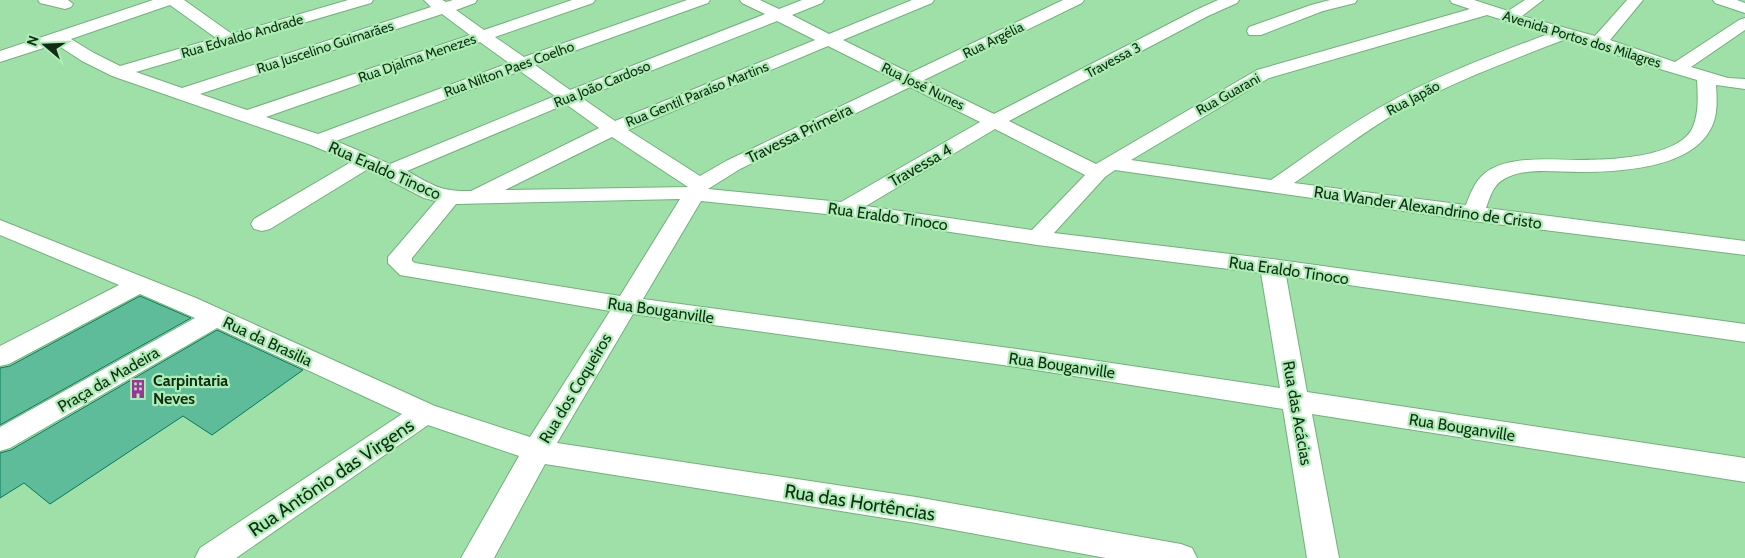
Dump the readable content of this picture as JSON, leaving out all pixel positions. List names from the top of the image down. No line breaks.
{"streets":{"street":["Rua Edvaldo Andrade","Avenida Portos dos Milagres","Rua Argélia","Rua Juscelino Guimarães","Rua Djalma Menezes","Travessa 3","Rua Nilton Paes Coelho","Rua João Cardoso","Rua José Nunes","Rua Gentil Paraíso Martins","Rua Guarani","Rua Japão","Travessa Primeira","Travessa 4","Rua Eraldo Tinoco","Rua Wander Alexandrino de Cristo","Rua Bouganville","Rua da Brasilia","Praça da Madeira","Rua dos Coqueiros","Rua das Acácias","Rua Antônio das Virgens","Rua das Hortências"]},"crossings":[["Rua Edvaldo Andrade","Rua Eraldo Tinoco"],["Avenida Portos dos Milagres","Rua Guarani"],["Avenida Portos dos Milagres","Rua Japão"],["Rua Argélia","Rua José Nunes"],["Rua Argélia","Travessa Primeira"],["Rua Juscelino Guimarães","Rua Eraldo Tinoco"],["Rua Djalma Menezes","Rua Eraldo Tinoco"],["Travessa 3","Rua José Nunes"],["Travessa 3","Travessa 4"],["Rua Nilton Paes Coelho","Rua Eraldo Tinoco"],["Rua João Cardoso","Rua José Nunes"],["Rua João Cardoso","Rua Eraldo Tinoco"],["Rua José Nunes","Rua Gentil Paraíso Martins"],["Rua José Nunes","Rua Guarani"],["Rua José Nunes","Travessa Primeira"],["Rua José Nunes","Travessa 4"],["Rua José Nunes","Rua Wander Alexandrino de Cristo"],["Rua Gentil Paraíso Martins","Rua Eraldo Tinoco"],["Rua Guarani","Rua Eraldo Tinoco"],["Rua Guarani","Rua Wander Alexandrino de Cristo"],["Rua Japão","Rua Wander Alexandrino de Cristo"],["Travessa Primeira","Rua Eraldo Tinoco"],["Travessa Primeira","Rua dos Coqueiros"],["Travessa 4","Rua Eraldo Tinoco"],["Rua Eraldo Tinoco","Rua Bouganville"],["Rua Eraldo Tinoco","Rua dos Coqueiros"],["Rua Eraldo Tinoco","Rua das Acácias"],["Rua Bouganville","Rua dos Coqueiros"],["Rua Bouganville","Rua das Acácias"],["Rua da Brasilia","Praça da Madeira"],["Rua da Brasilia","Rua dos Coqueiros"],["Rua da Brasilia","Rua Antônio das Virgens"],["Rua da Brasilia","Rua das Hortências"],["Rua dos Coqueiros","Rua das Hortências"]],"places":{"building":["Carpintaria Neves"]},"north":"left"}
